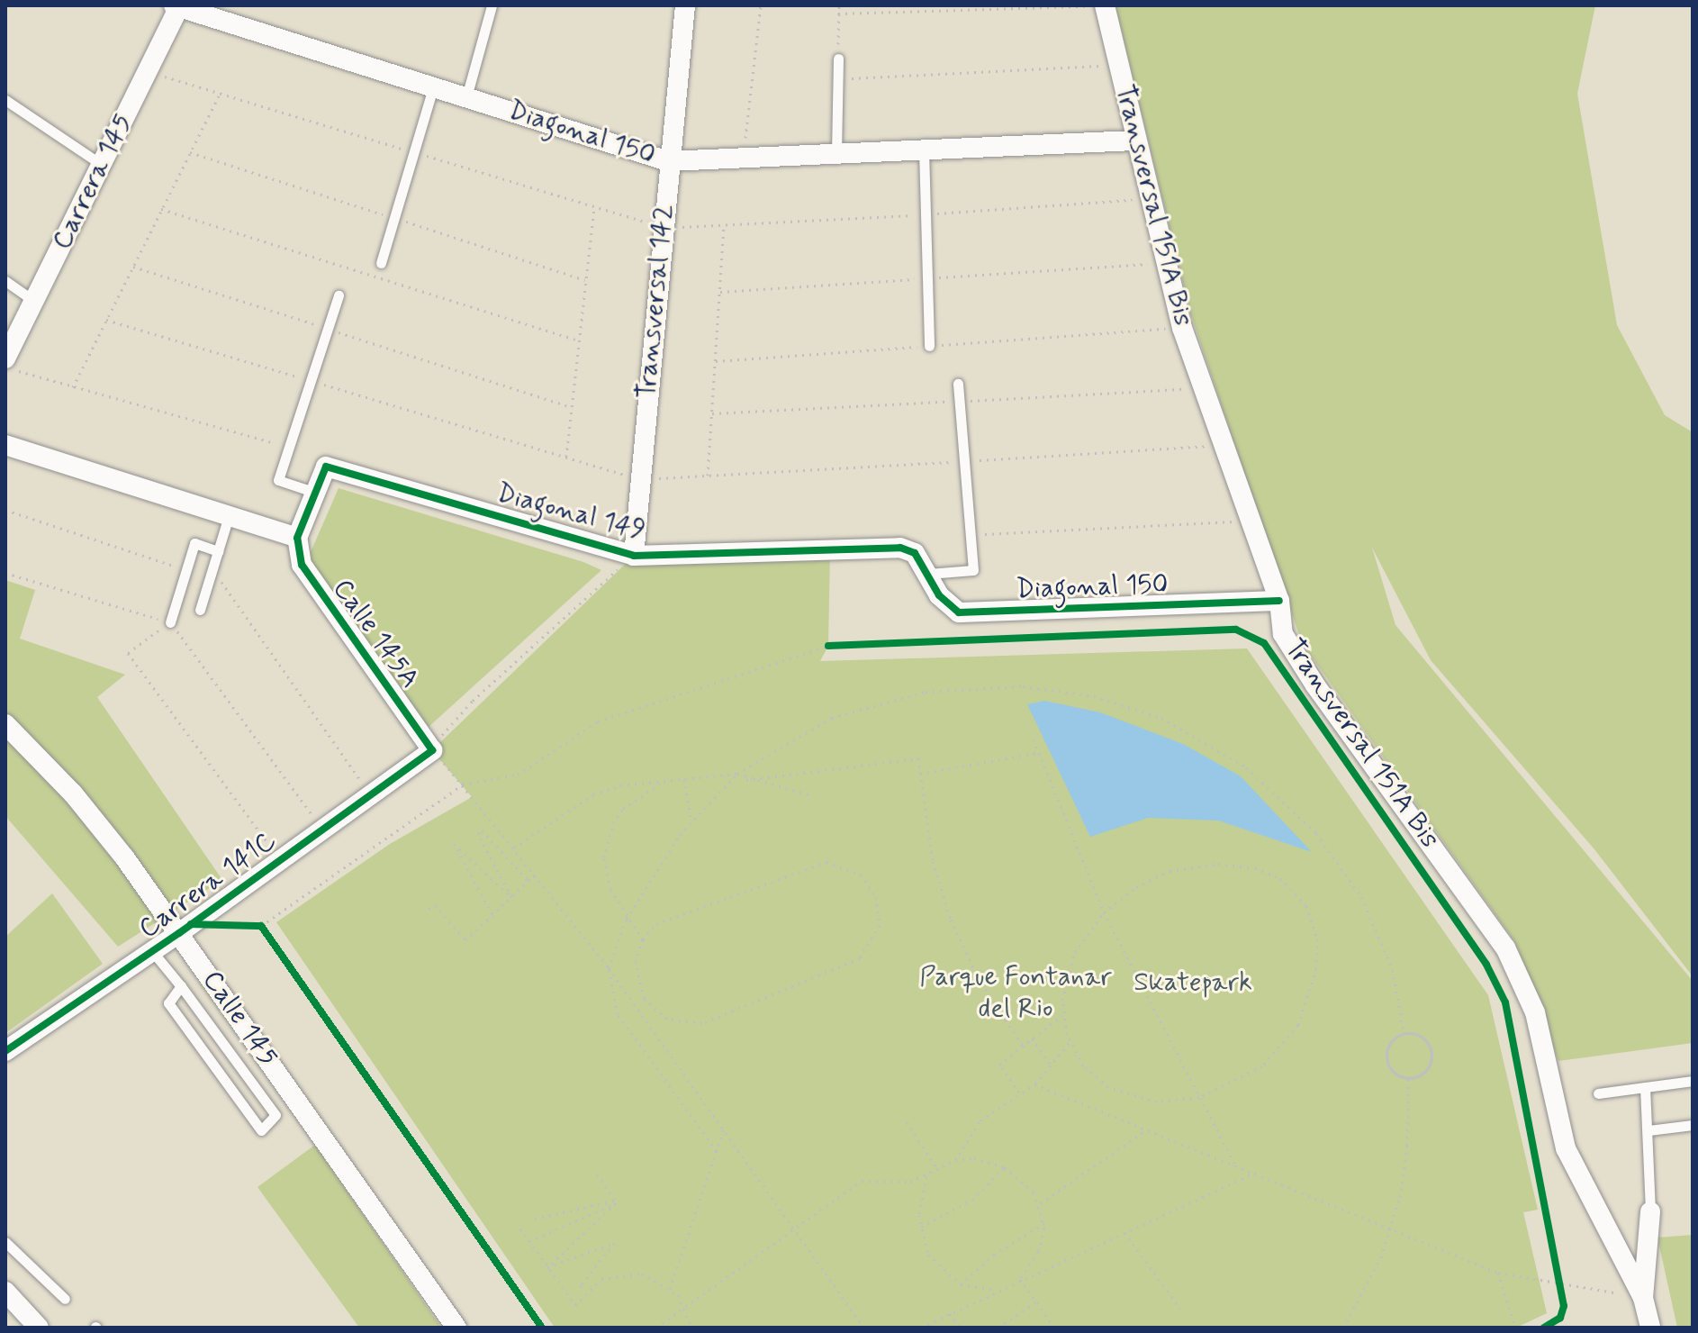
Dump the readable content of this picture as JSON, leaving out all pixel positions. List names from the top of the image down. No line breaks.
{"streets":{"street":["Diagonal 150","Carrera 145","Transversal 151A Bis","Transversal 142","Diagonal 149","Calle 145A","Carrera 141C","Calle 145"]},"crossings":[["Diagonal 150","Carrera 145"],["Diagonal 150","Transversal 151A Bis"],["Diagonal 150","Transversal 142"],["Diagonal 150","Diagonal 149"],["Transversal 142","Diagonal 149"],["Calle 145A","Carrera 141C"],["Carrera 141C","Calle 145"]],"parks":["Parque Fontanar del Rio","Skatepark"]}
